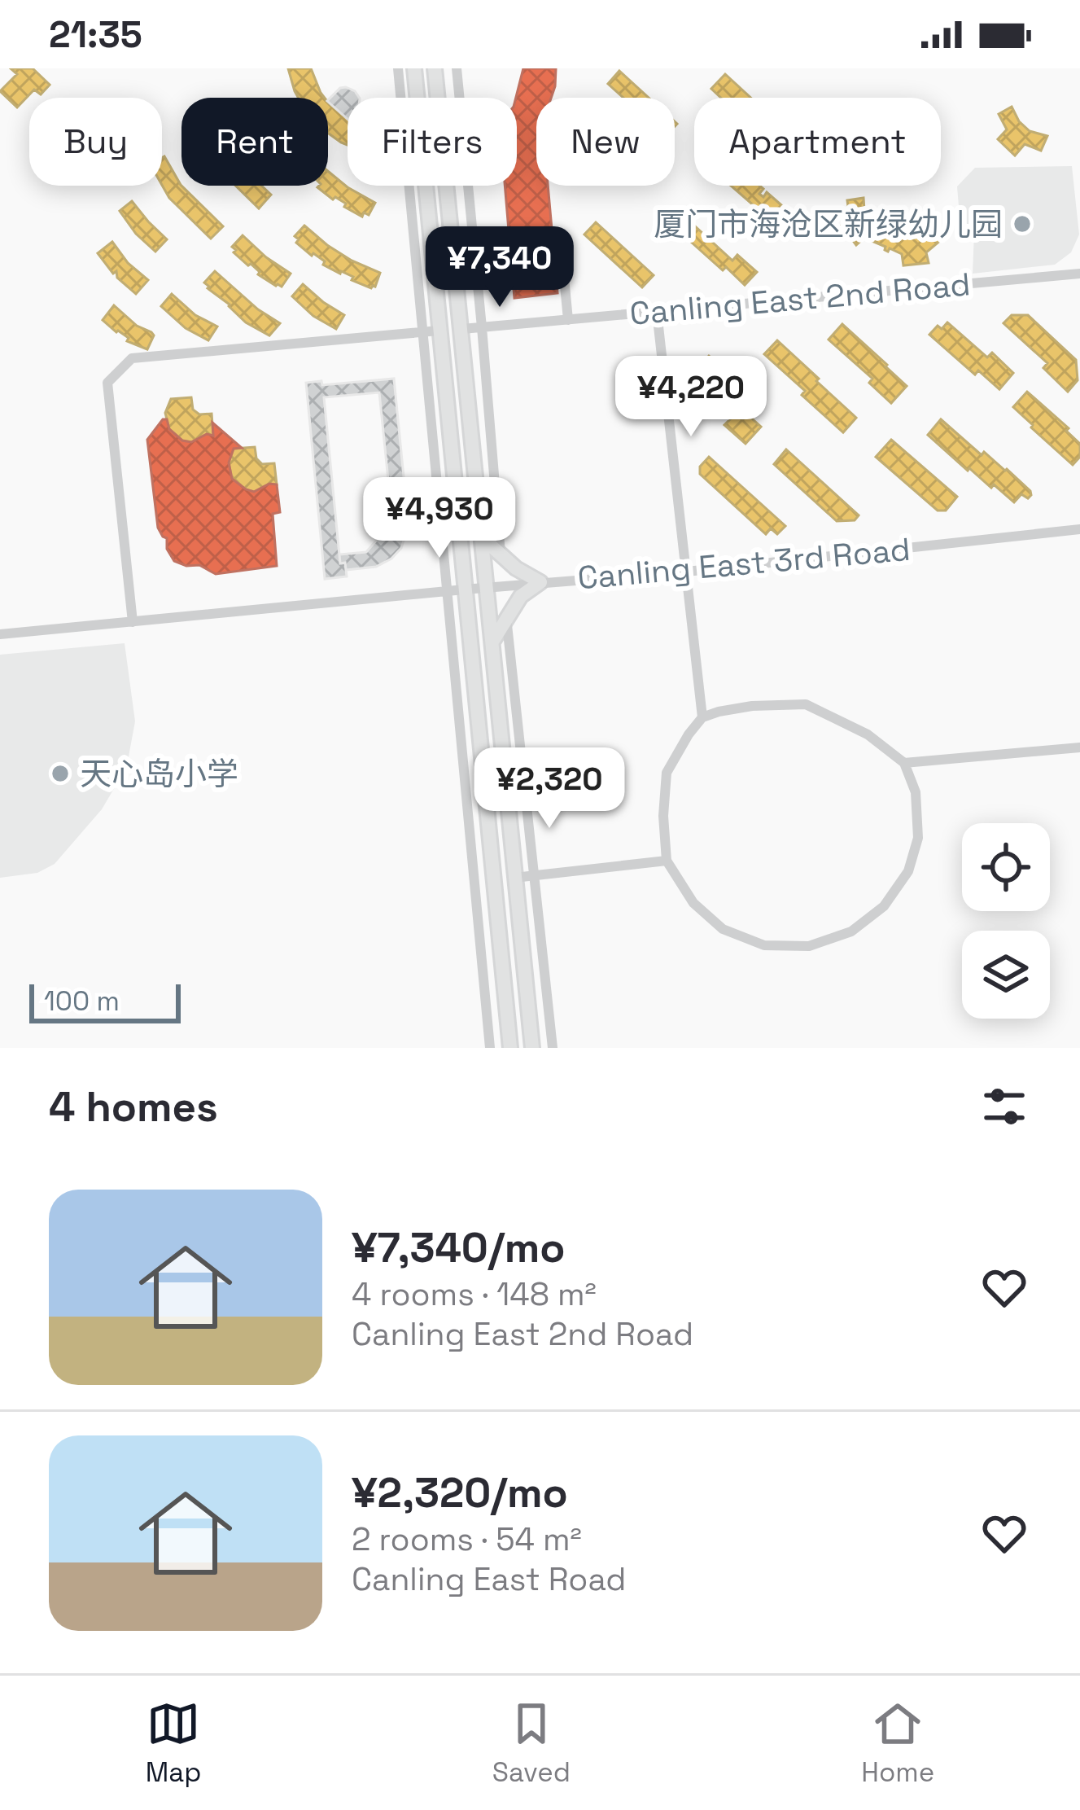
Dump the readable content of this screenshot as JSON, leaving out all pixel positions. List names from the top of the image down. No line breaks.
{"streets":{"street":["Canling East 2nd Road","Canling East 3rd Road"]},"places":["厦门市海沧区新绿幼儿园","天心岛小学"],"scale_bar":"100 m","page":{"status":"21:35","chip":["Buy","Rent","Filters","New","Apartment"],"price":["¥7,340","¥4,220","¥4,930","¥2,320"],"scale":"100 m","heading":"4 homes","list":[{"name":"¥7,340/mo","note":"4 rooms · 148 m² · Canling East 2nd Road"},{"name":"¥2,320/mo","note":"2 rooms · 54 m² · Canling East Road"}],"tabs":["Map","Saved","Home"]}}
